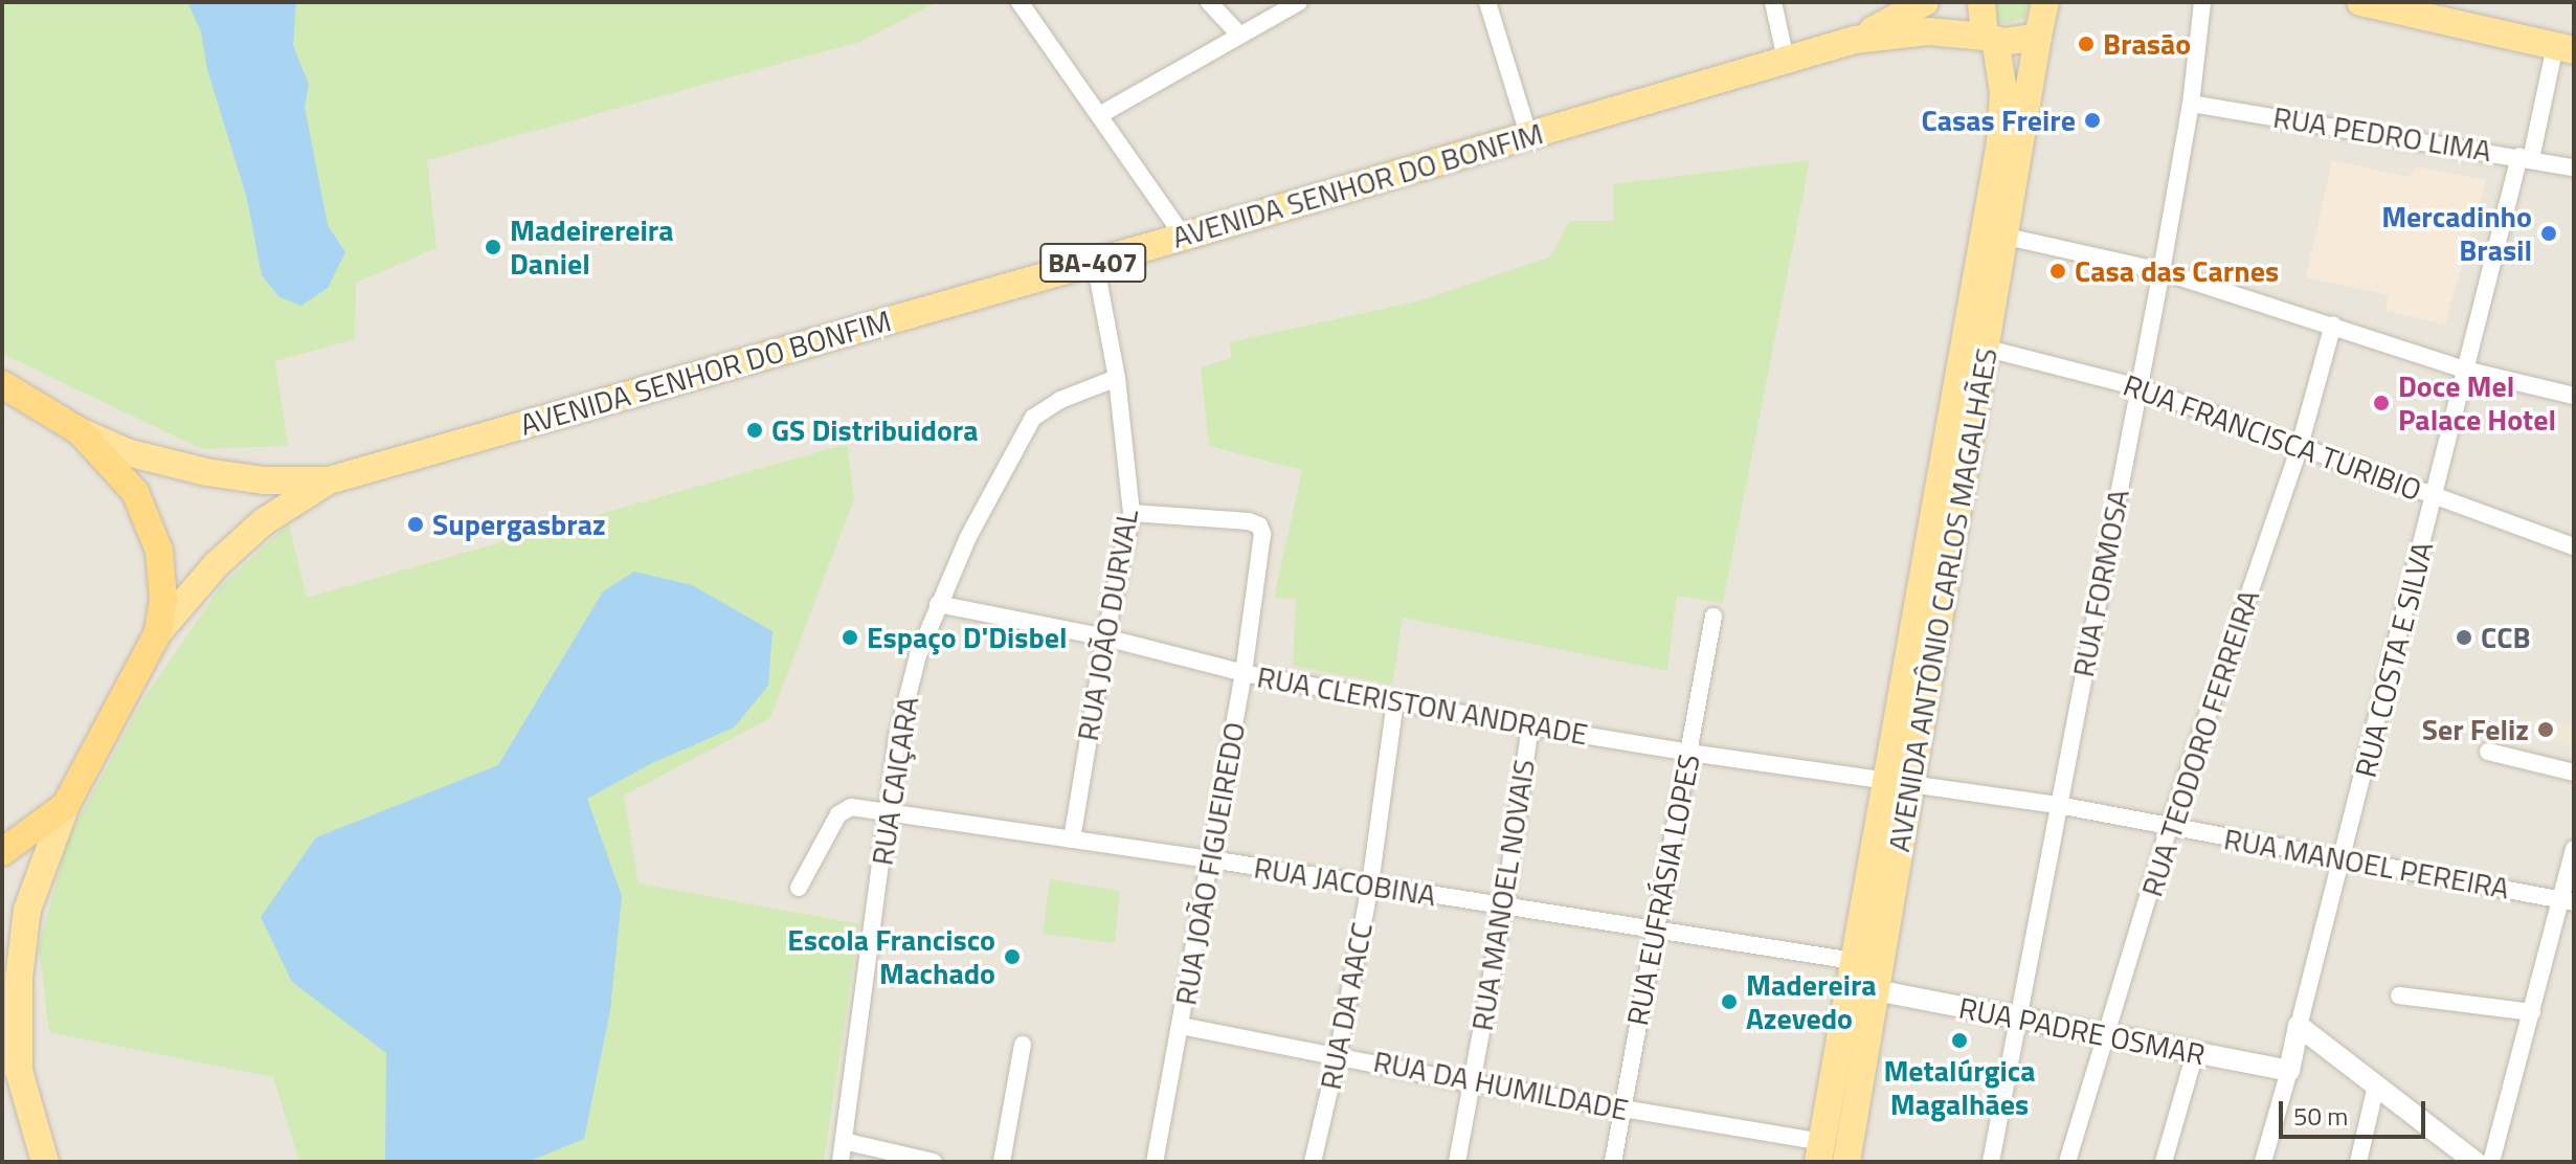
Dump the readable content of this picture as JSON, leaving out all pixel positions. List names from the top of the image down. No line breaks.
{"streets":{"main road":["AVENIDA SENHOR DO BONFIM","BA-407","AVENIDA ANTÔNIO CARLOS MAGALHÃES"],"street":["RUA PEDRO LIMA","RUA FRANCISCA TURIBIO","RUA FORMOSA","RUA JOÃO DURVAL","RUA COSTA E SILVA","RUA CLERISTON ANDRADE","RUA TEODORO FERREIRA","RUA CAIÇARA","RUA JOÃO FIGUEIREDO","RUA MANOEL PEREIRA","RUA JACOBINA","RUA EUFRÁSIA LOPES","RUA MANOEL NOVAIS","RUA DA AACC","RUA PADRE OSMAR","RUA DA HUMILDADE"]},"crossings":[["RUA PEDRO LIMA","RUA FORMOSA"],["RUA PEDRO LIMA","RUA COSTA E SILVA"],["AVENIDA SENHOR DO BONFIM","AVENIDA ANTÔNIO CARLOS MAGALHÃES"],["AVENIDA SENHOR DO BONFIM","RUA JOÃO DURVAL"],["RUA FRANCISCA TURIBIO","RUA FORMOSA"],["RUA FRANCISCA TURIBIO","AVENIDA ANTÔNIO CARLOS MAGALHÃES"],["RUA FRANCISCA TURIBIO","RUA COSTA E SILVA"],["RUA FRANCISCA TURIBIO","RUA TEODORO FERREIRA"],["RUA FORMOSA","RUA MANOEL PEREIRA"],["RUA FORMOSA","RUA PADRE OSMAR"],["AVENIDA ANTÔNIO CARLOS MAGALHÃES","RUA CLERISTON ANDRADE"],["AVENIDA ANTÔNIO CARLOS MAGALHÃES","RUA MANOEL PEREIRA"],["AVENIDA ANTÔNIO CARLOS MAGALHÃES","RUA JACOBINA"],["AVENIDA ANTÔNIO CARLOS MAGALHÃES","RUA PADRE OSMAR"],["AVENIDA ANTÔNIO CARLOS MAGALHÃES","RUA DA HUMILDADE"],["RUA JOÃO DURVAL","RUA CLERISTON ANDRADE"],["RUA JOÃO DURVAL","RUA CAIÇARA"],["RUA JOÃO DURVAL","RUA JOÃO FIGUEIREDO"],["RUA JOÃO DURVAL","RUA JACOBINA"],["RUA COSTA E SILVA","RUA MANOEL PEREIRA"],["RUA COSTA E SILVA","RUA PADRE OSMAR"],["RUA CLERISTON ANDRADE","RUA CAIÇARA"],["RUA CLERISTON ANDRADE","RUA JOÃO FIGUEIREDO"],["RUA CLERISTON ANDRADE","RUA MANOEL PEREIRA"],["RUA CLERISTON ANDRADE","RUA EUFRÁSIA LOPES"],["RUA CLERISTON ANDRADE","RUA MANOEL NOVAIS"],["RUA CLERISTON ANDRADE","RUA DA AACC"],["RUA TEODORO FERREIRA","RUA MANOEL PEREIRA"],["RUA TEODORO FERREIRA","RUA PADRE OSMAR"],["RUA CAIÇARA","RUA JACOBINA"],["RUA JOÃO FIGUEIREDO","RUA JACOBINA"],["RUA JOÃO FIGUEIREDO","RUA DA HUMILDADE"],["RUA JACOBINA","RUA EUFRÁSIA LOPES"],["RUA JACOBINA","RUA MANOEL NOVAIS"],["RUA JACOBINA","RUA DA AACC"],["RUA EUFRÁSIA LOPES","RUA DA HUMILDADE"],["RUA MANOEL NOVAIS","RUA DA HUMILDADE"],["RUA DA AACC","RUA DA HUMILDADE"]],"places":["Brasão","Casas Freire","Mercadinho Brasil","Madeirereira Daniel","Casa das Carnes","Doce Mel Palace Hotel","GS Distribuidora","Supergasbraz","Espaço D'Disbel","CCB","Ser Feliz","Escola Francisco Machado","Madereira Azevedo","Metalúrgica Magalhães"],"scale_bar":"50 m"}
